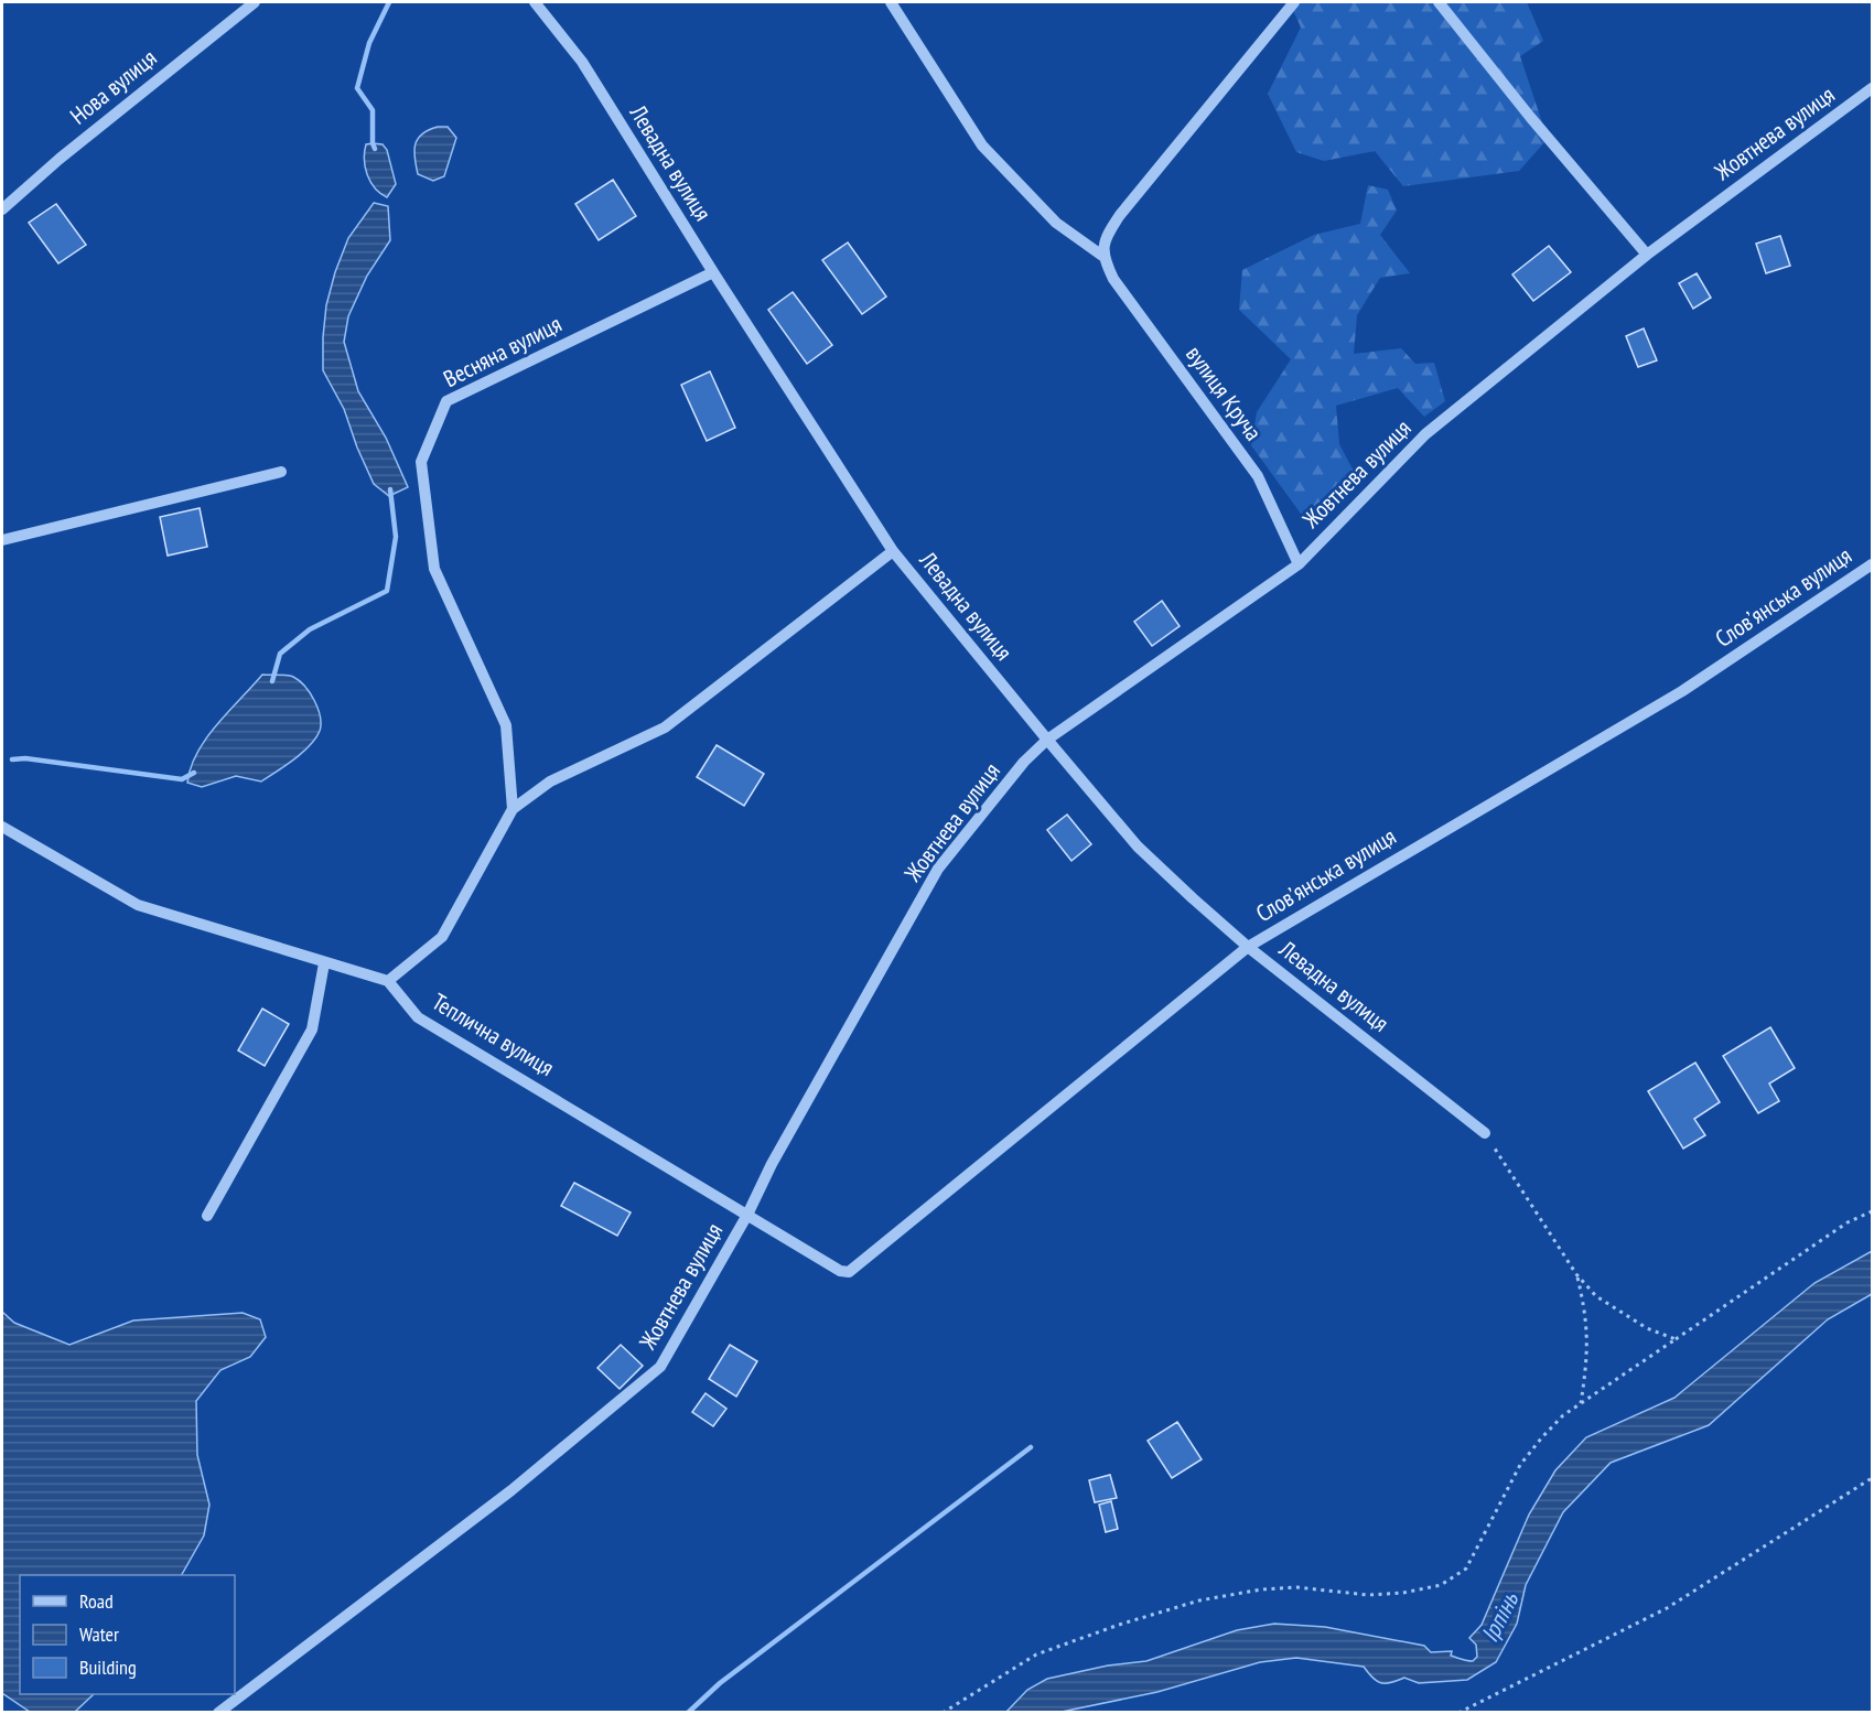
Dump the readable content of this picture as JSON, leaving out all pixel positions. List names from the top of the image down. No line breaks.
{"streets":{"street":["Нова вулиця","Жовтнева вулиця","Левадна вулиця","Весняна вулиця","вулиця Круча","Словʼянська вулиця","Теплична вулиця"]},"crossings":[["Жовтнева вулиця","Левадна вулиця"],["Жовтнева вулиця","вулиця Круча"],["Жовтнева вулиця","Теплична вулиця"],["Левадна вулиця","Весняна вулиця"],["Левадна вулиця","Словʼянська вулиця"],["Словʼянська вулиця","Теплична вулиця"]],"water":["Ірпінь"],"legend":["Road","Water","Building"]}
